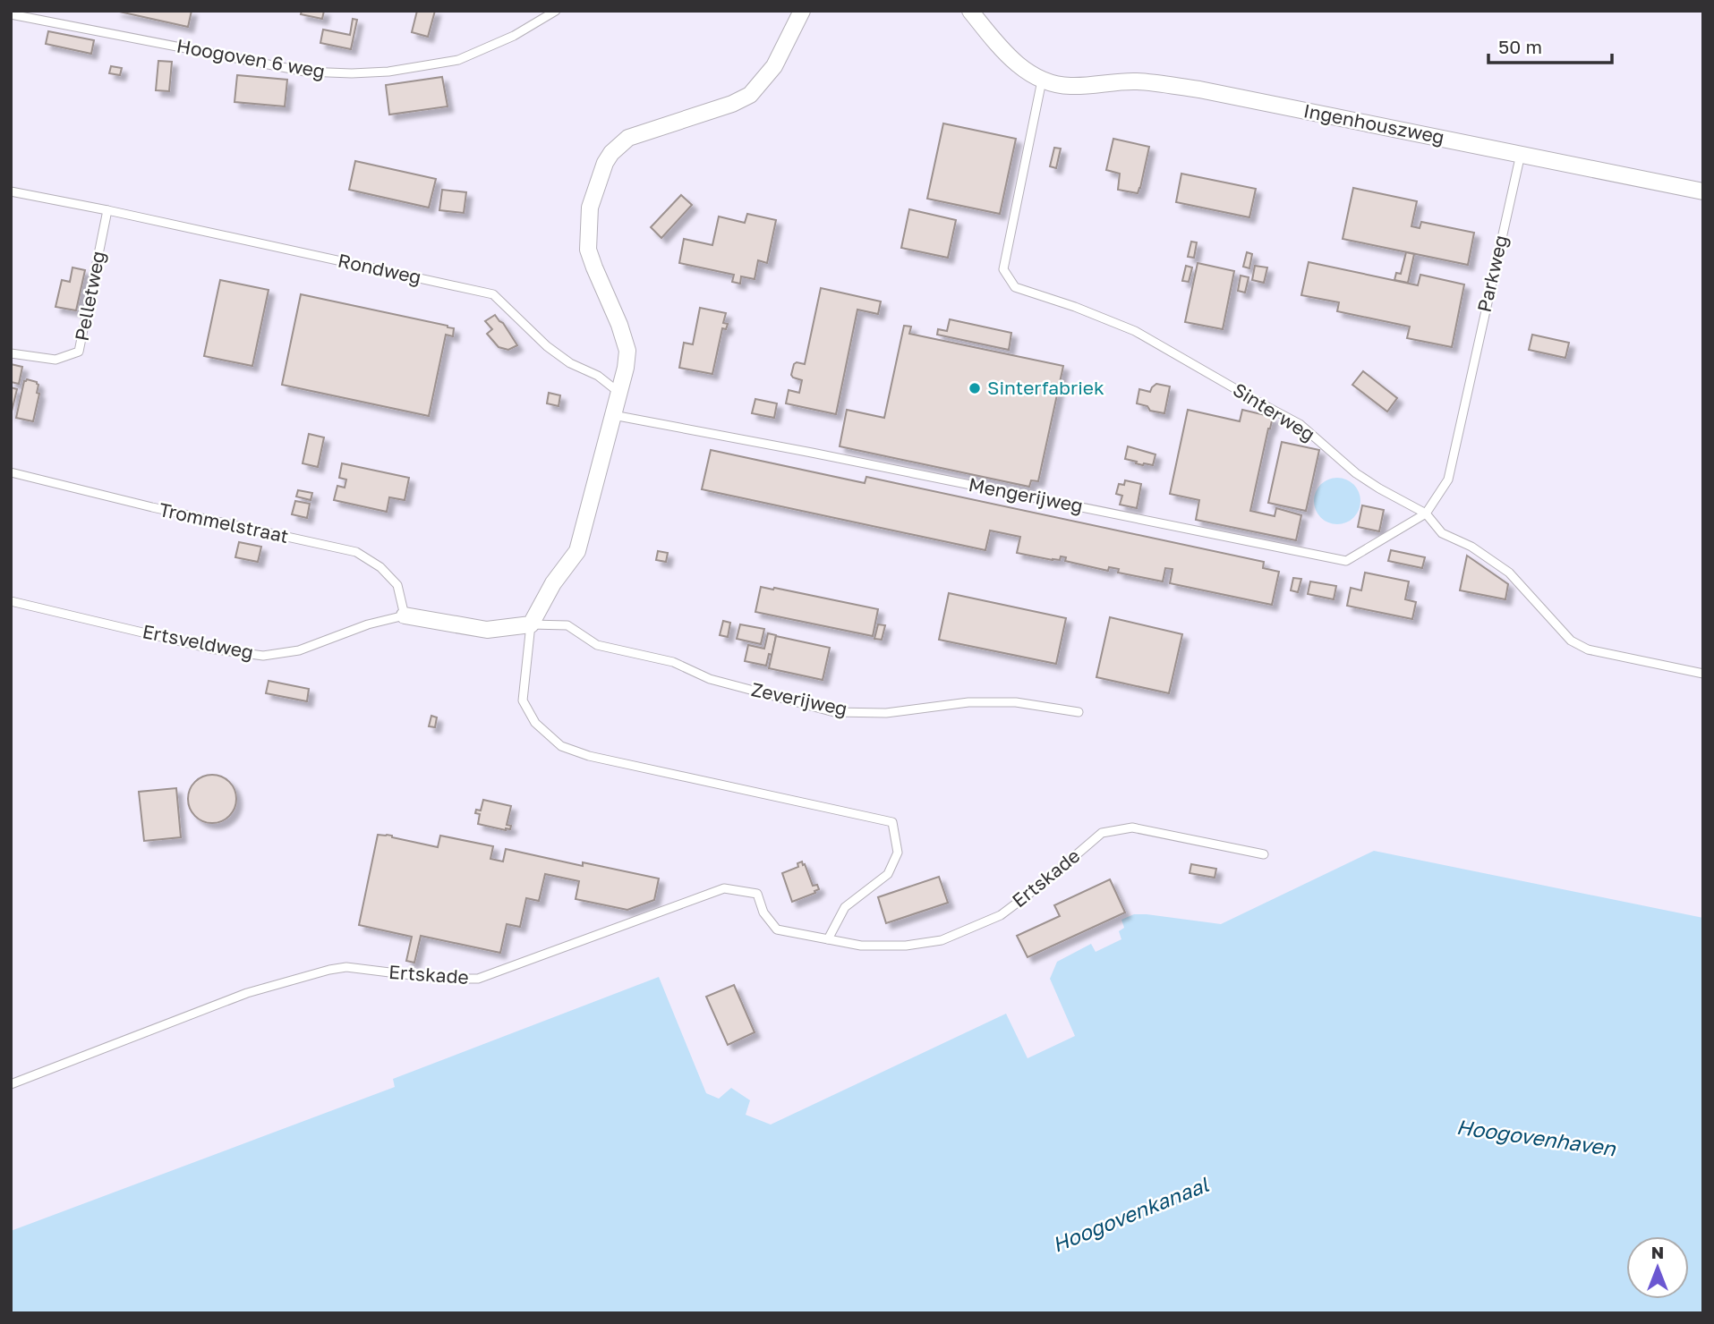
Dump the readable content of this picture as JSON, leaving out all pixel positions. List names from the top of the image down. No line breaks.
{"streets":{"street":["Ingenhouszweg","Ertsveldweg"],"lane":["Hoogoven 6 weg","Rondweg","Parkweg","Pelletweg","Sinterweg","Mengerijweg","Trommelstraat","Zeverijweg","Ertskade"]},"crossings":[["Ingenhouszweg","Parkweg"],["Ingenhouszweg","Sinterweg"],["Rondweg","Pelletweg"],["Parkweg","Sinterweg"],["Parkweg","Mengerijweg"],["Sinterweg","Mengerijweg"],["Trommelstraat","Ertsveldweg"],["Ertsveldweg","Zeverijweg"]],"water":["Hoogovenhaven","Hoogovenkanaal"],"places":["Sinterfabriek"],"scale_bar":"50 m","north":"top"}
